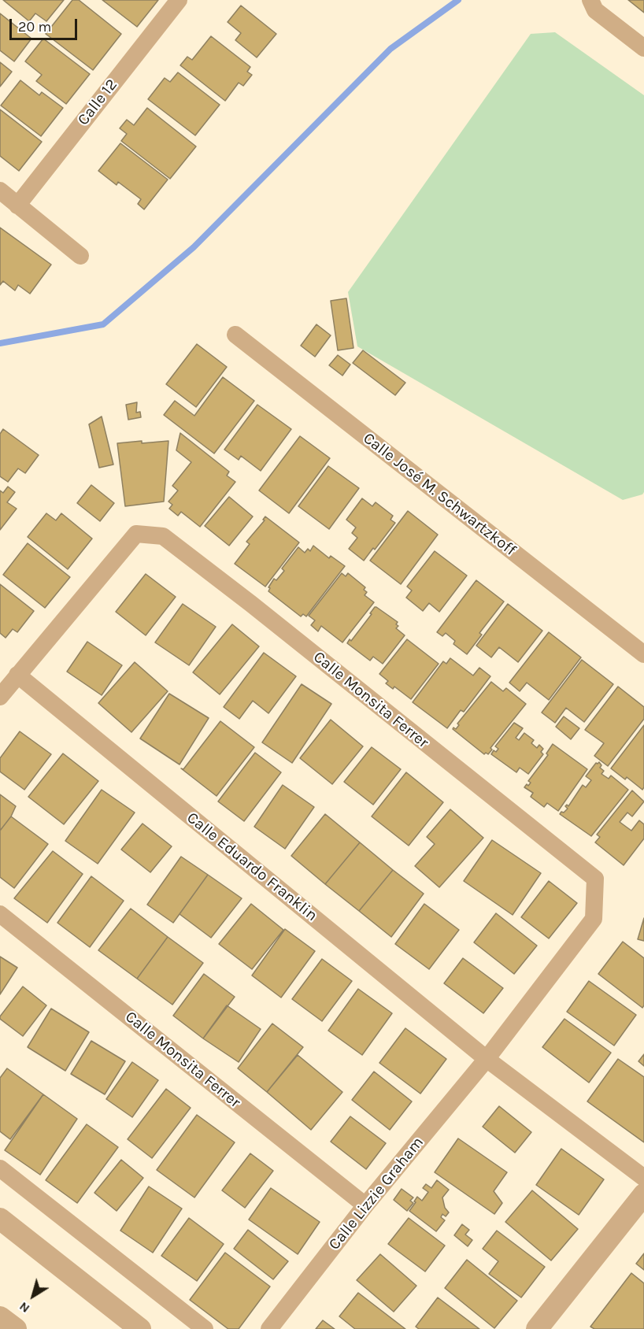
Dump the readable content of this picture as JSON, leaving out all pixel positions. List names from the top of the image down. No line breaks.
{"streets":{"street":["Calle 12","Calle José M. Schwartzkoff","Calle Monsita Ferrer","Calle Eduardo Franklin","Calle Lizzie Graham"]},"crossings":[["Calle Monsita Ferrer","Calle Eduardo Franklin"],["Calle Monsita Ferrer","Calle Lizzie Graham"],["Calle Eduardo Franklin","Calle Lizzie Graham"]],"scale_bar":"20 m","north":"bottom left"}
